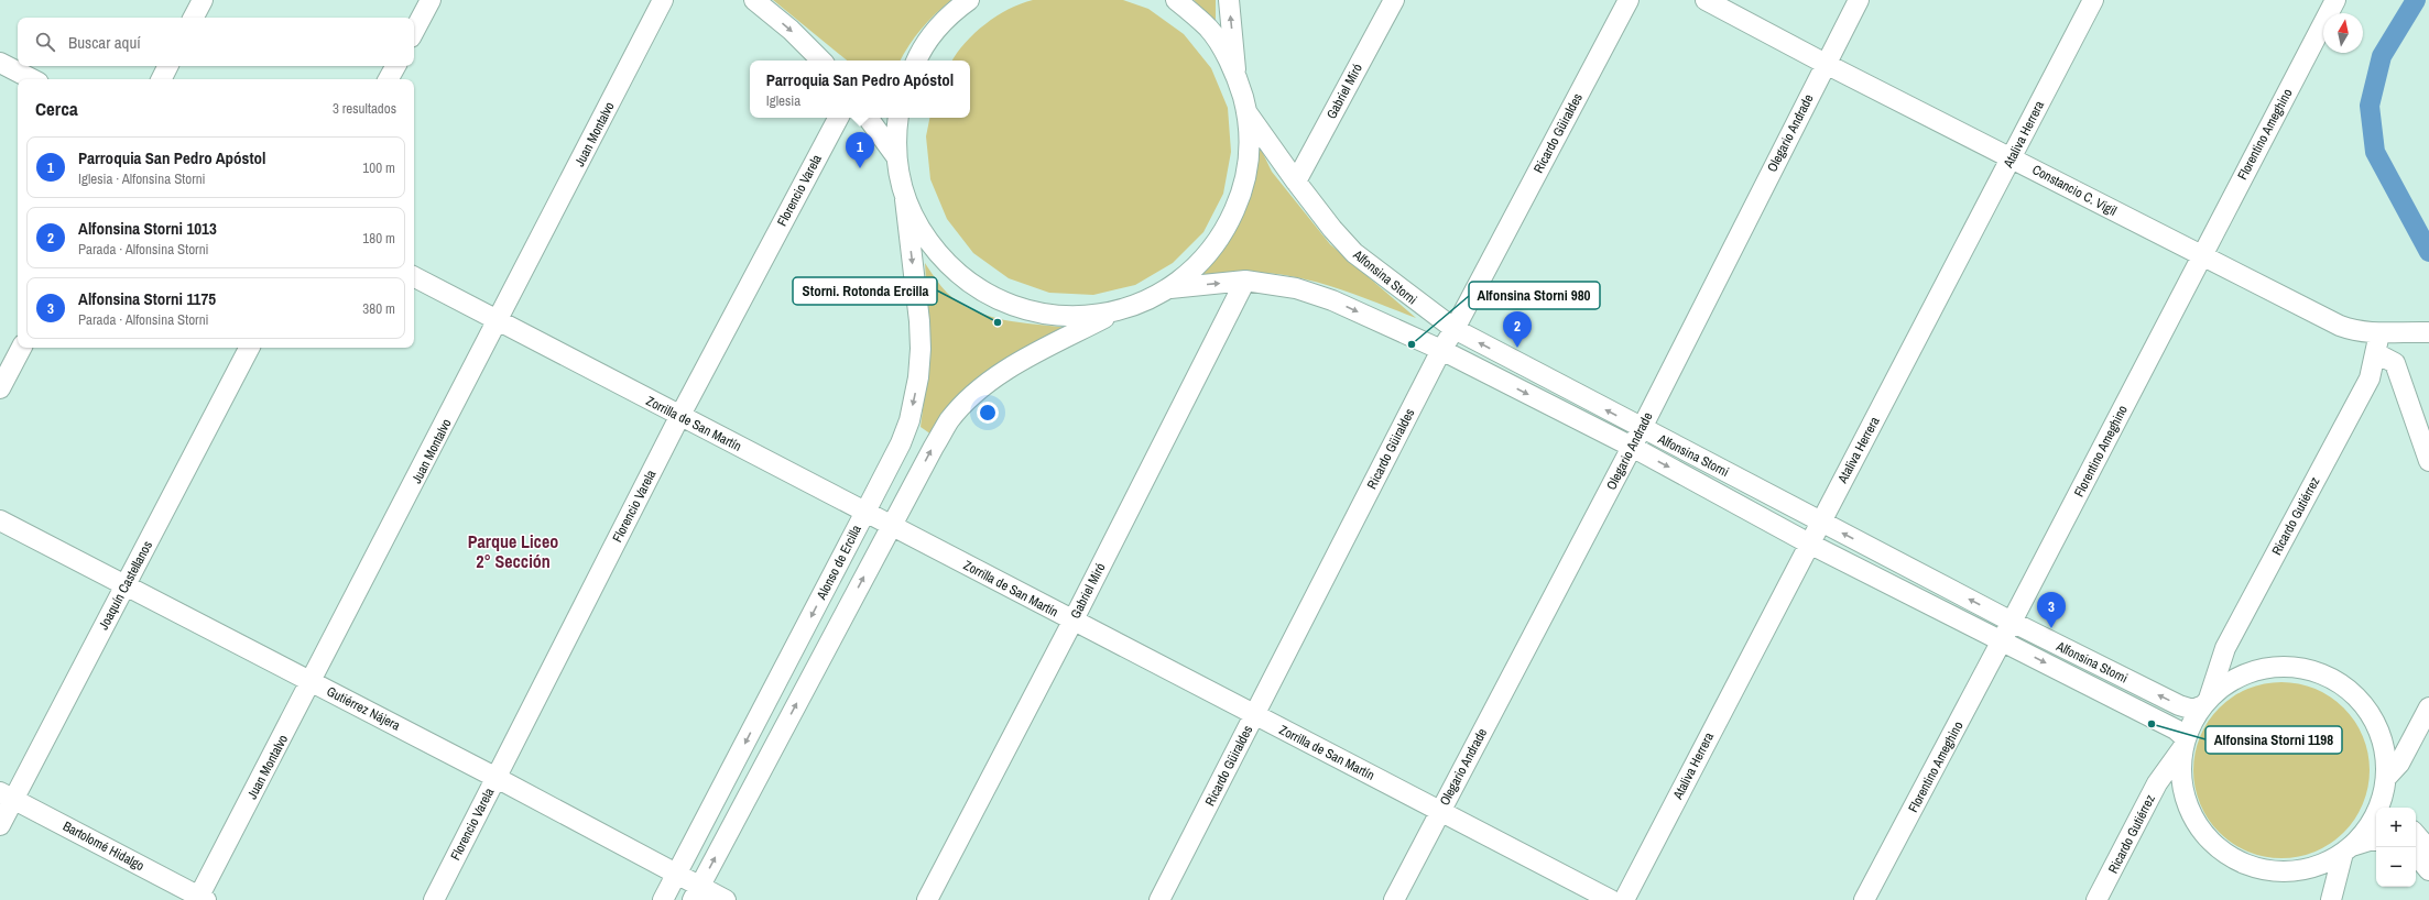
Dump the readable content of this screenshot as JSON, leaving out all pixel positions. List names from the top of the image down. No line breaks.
{"streets":{"street":["Gabriel Miró","Ricardo Güiraldes","Olegario Andrade","Juan Montalvo","Ataliva Herrera","Florentino Ameghino","Florencio Varela","Constancio C. Vigil","Alfonsina Storni","Zorrilla de San Martín","Ricardo Gutiérrez","Alonso de Ercilla","Joaquín Castellanos","Gutiérrez Nájera","Bartolomé Hidalgo"]},"crossings":[["Gabriel Miró","Alfonsina Storni"],["Gabriel Miró","Zorrilla de San Martín"],["Ricardo Güiraldes","Alfonsina Storni"],["Ricardo Güiraldes","Zorrilla de San Martín"],["Olegario Andrade","Constancio C. Vigil"],["Olegario Andrade","Alfonsina Storni"],["Olegario Andrade","Zorrilla de San Martín"],["Juan Montalvo","Zorrilla de San Martín"],["Juan Montalvo","Gutiérrez Nájera"],["Juan Montalvo","Bartolomé Hidalgo"],["Ataliva Herrera","Constancio C. Vigil"],["Ataliva Herrera","Alfonsina Storni"],["Florentino Ameghino","Constancio C. Vigil"],["Florentino Ameghino","Alfonsina Storni"],["Florencio Varela","Zorrilla de San Martín"],["Florencio Varela","Gutiérrez Nájera"],["Constancio C. Vigil","Ricardo Gutiérrez"],["Alfonsina Storni","Ricardo Gutiérrez"],["Zorrilla de San Martín","Alonso de Ercilla"],["Alonso de Ercilla","Gutiérrez Nájera"],["Joaquín Castellanos","Gutiérrez Nájera"],["Joaquín Castellanos","Bartolomé Hidalgo"]],"districts":["Parque Liceo 2° Sección"],"places":["Storni. Rotonda Ercilla","Alfonsina Storni 980","Alfonsina Storni 1198"],"north":"top","page":{"search":"Buscar aquí","popup":["Parroquia San Pedro Apóstol","Iglesia"],"heading":["Cerca","3 resultados"],"pins":["1","2","3"],"list":[{"mark":"1","name":"Parroquia San Pedro Apóstol","note":"Iglesia · Alfonsina Storni","value":"100 m"},{"mark":"2","name":"Alfonsina Storni 1013","note":"Parada · Alfonsina Storni","value":"180 m"},{"mark":"3","name":"Alfonsina Storni 1175","note":"Parada · Alfonsina Storni","value":"380 m"}],"map_buttons":["+","−"]}}
